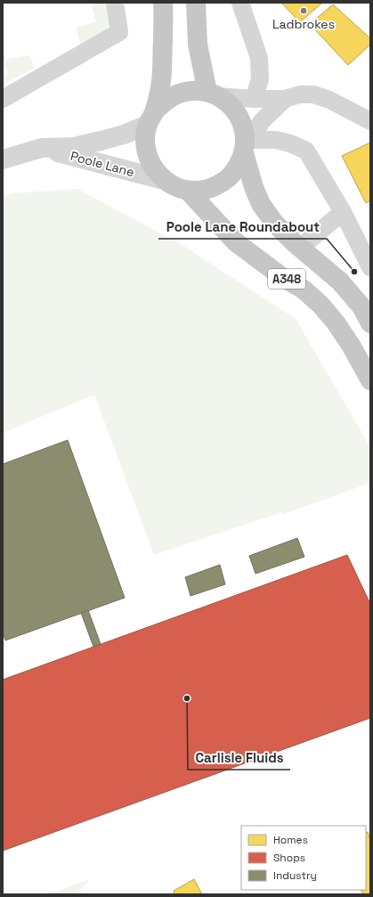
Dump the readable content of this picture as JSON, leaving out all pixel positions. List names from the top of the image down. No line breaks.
{"streets":{"highway":["A348"],"street":["Poole Lane"]},"crossings":[["Poole Lane","A348"]],"places":["Ladbrokes","Poole Lane Roundabout","Carlisle Fluids"],"legend":["Homes","Shops","Industry"]}
